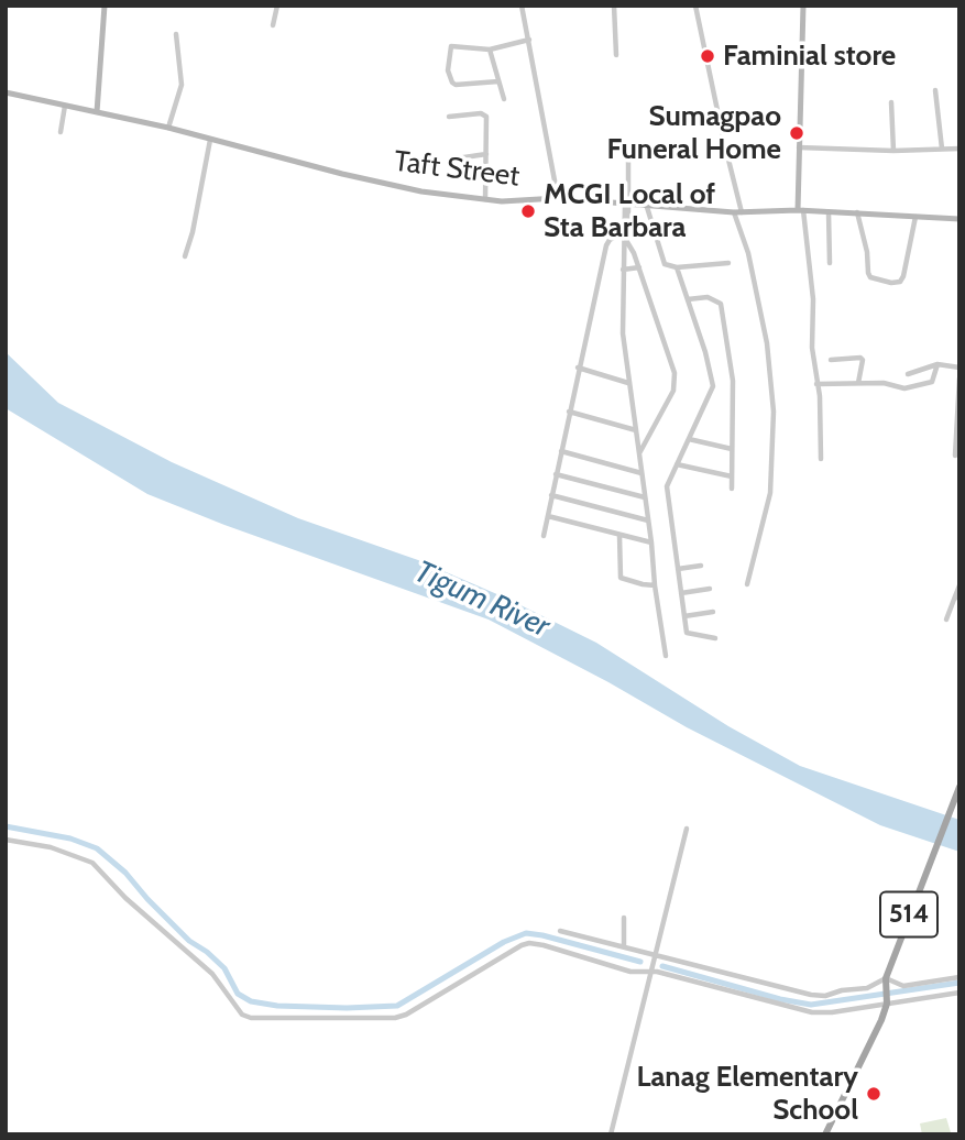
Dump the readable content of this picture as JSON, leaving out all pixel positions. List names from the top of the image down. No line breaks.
{"streets":{"main road":["Taft Street","514"]},"water":["Tigum River"],"places":["Faminial store","Sumagpao Funeral Home","MCGI Local of Sta Barbara","Lanag Elementary School"]}
